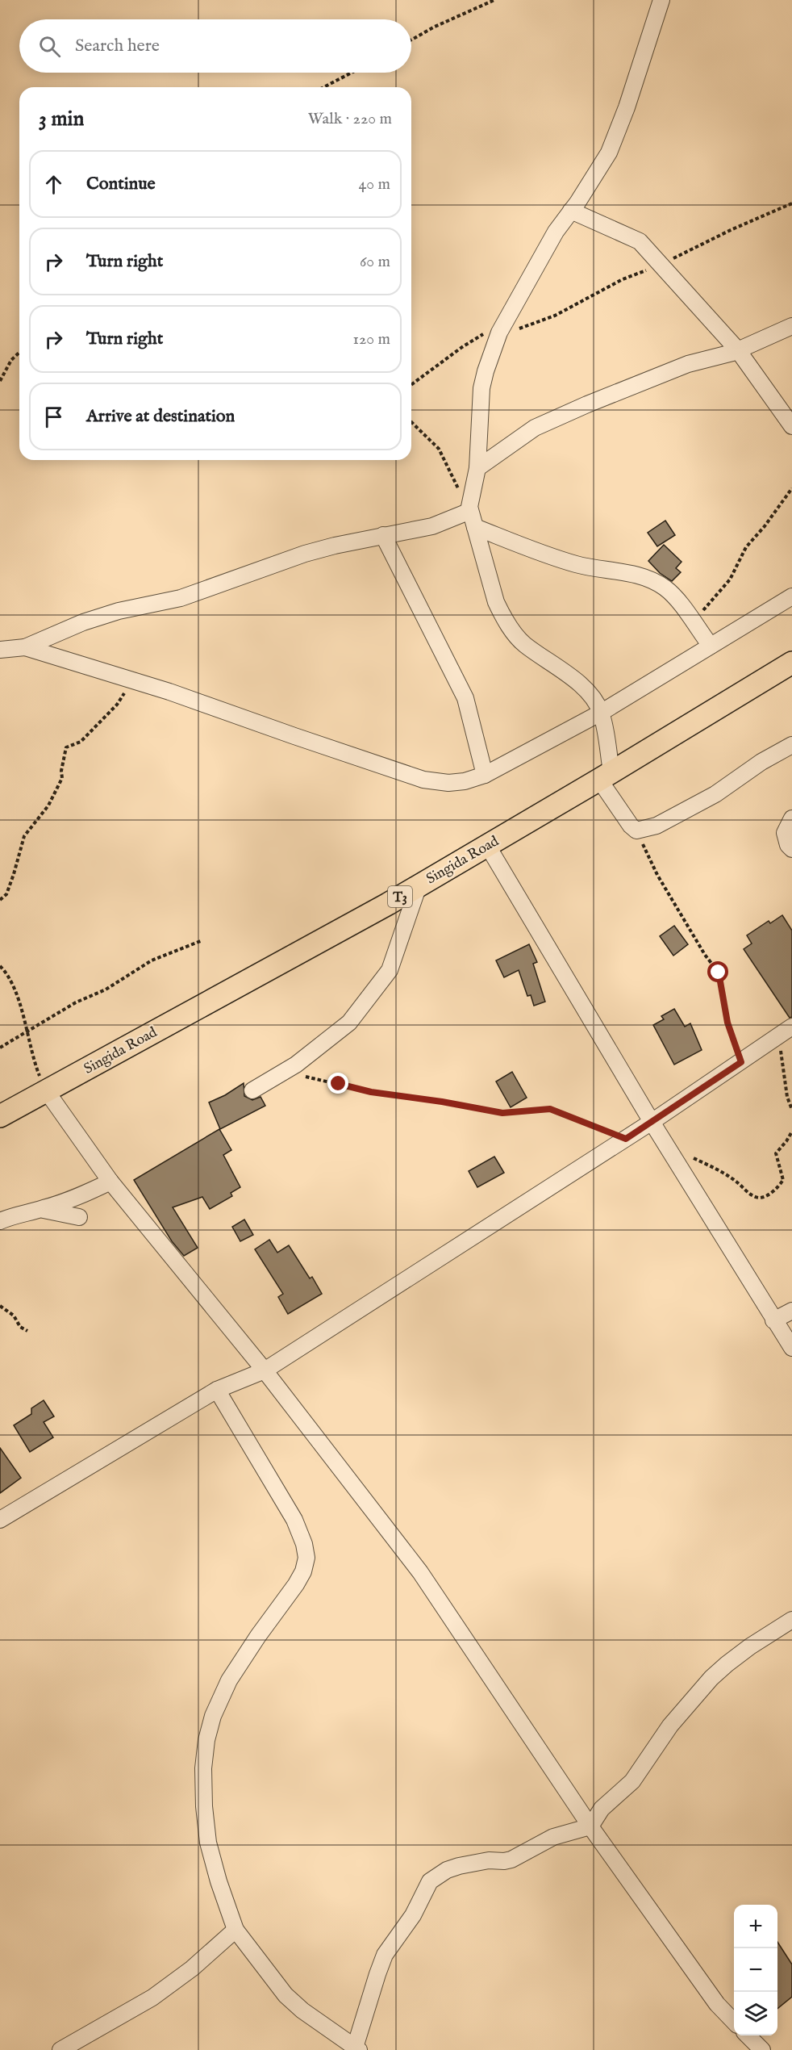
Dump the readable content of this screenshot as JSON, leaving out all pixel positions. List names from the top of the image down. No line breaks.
{"streets":{"highway":["Singida Road","T3"]},"page":{"search":"Search here","heading":["3 min","Walk · 220 m"],"list":[["Continue","40 m"],["Turn right","60 m"],["Turn right","120 m"],"Arrive at destination"],"map_buttons":["+","−"]}}
